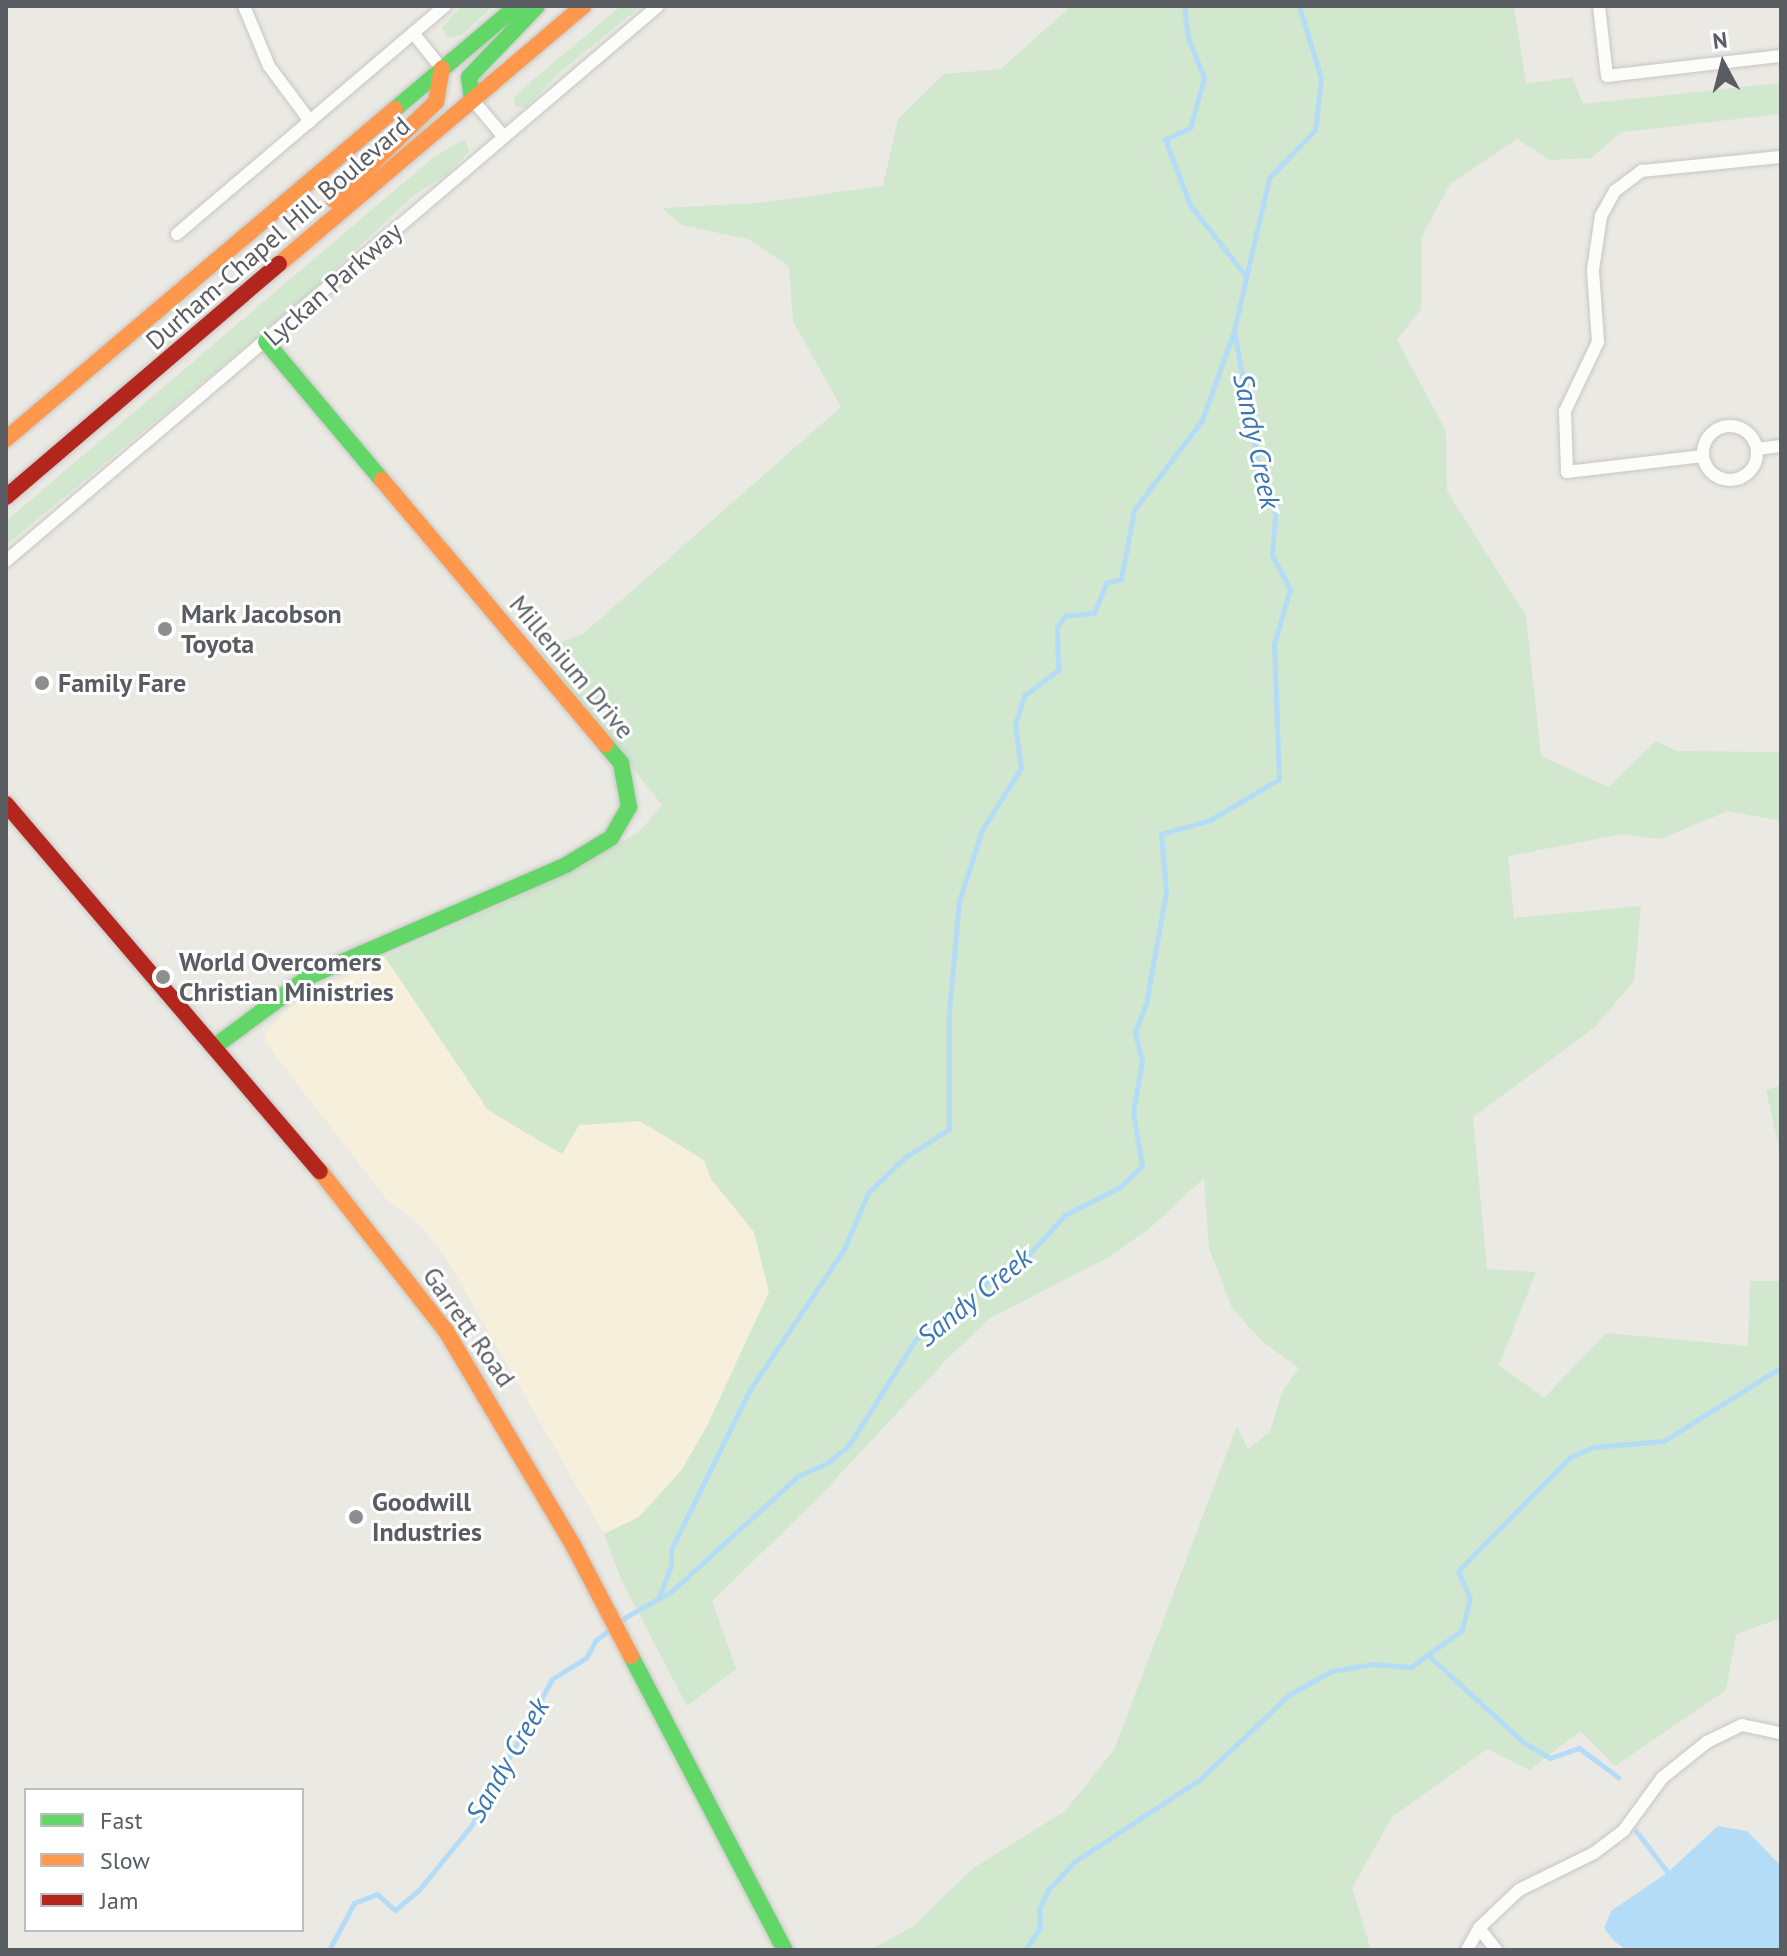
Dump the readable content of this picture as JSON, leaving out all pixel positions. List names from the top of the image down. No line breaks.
{"streets":{"main road":["Durham-Chapel Hill Boulevard","Millenium Drive","Garrett Road"],"street":["Lyckan Parkway"]},"crossings":[["Lyckan Parkway","Millenium Drive"],["Millenium Drive","Garrett Road"]],"water":["Sandy Creek"],"places":["Mark Jacobson Toyota","Family Fare","World Overcomers Christian Ministries","Goodwill Industries"],"legend":["Fast","Slow","Jam"],"north":"top"}
